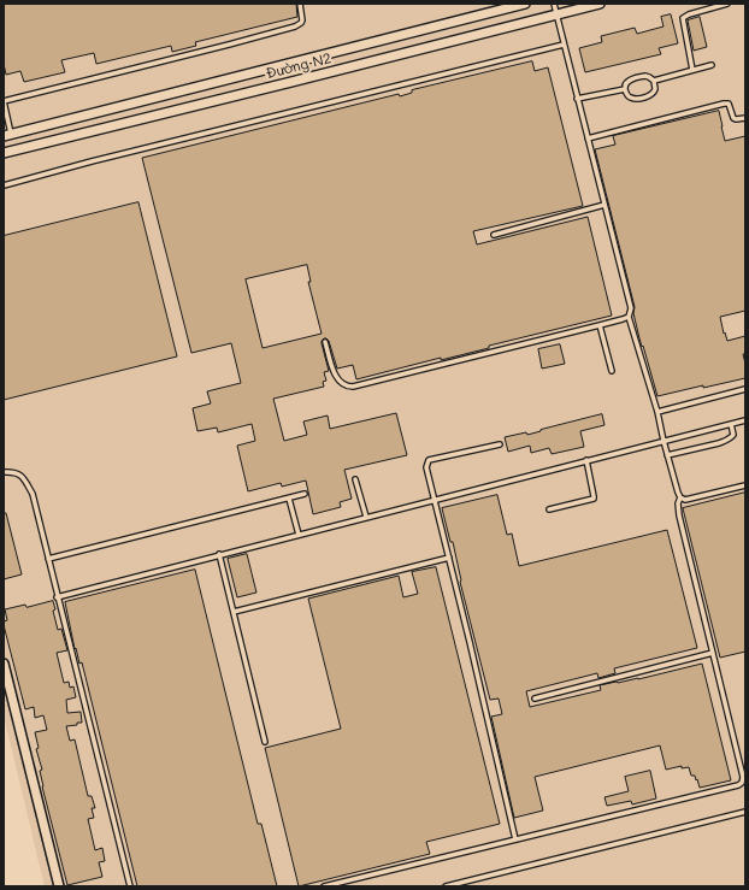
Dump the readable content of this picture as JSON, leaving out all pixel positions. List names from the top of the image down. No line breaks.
{"streets":{"street":["Đường N2"]}}
